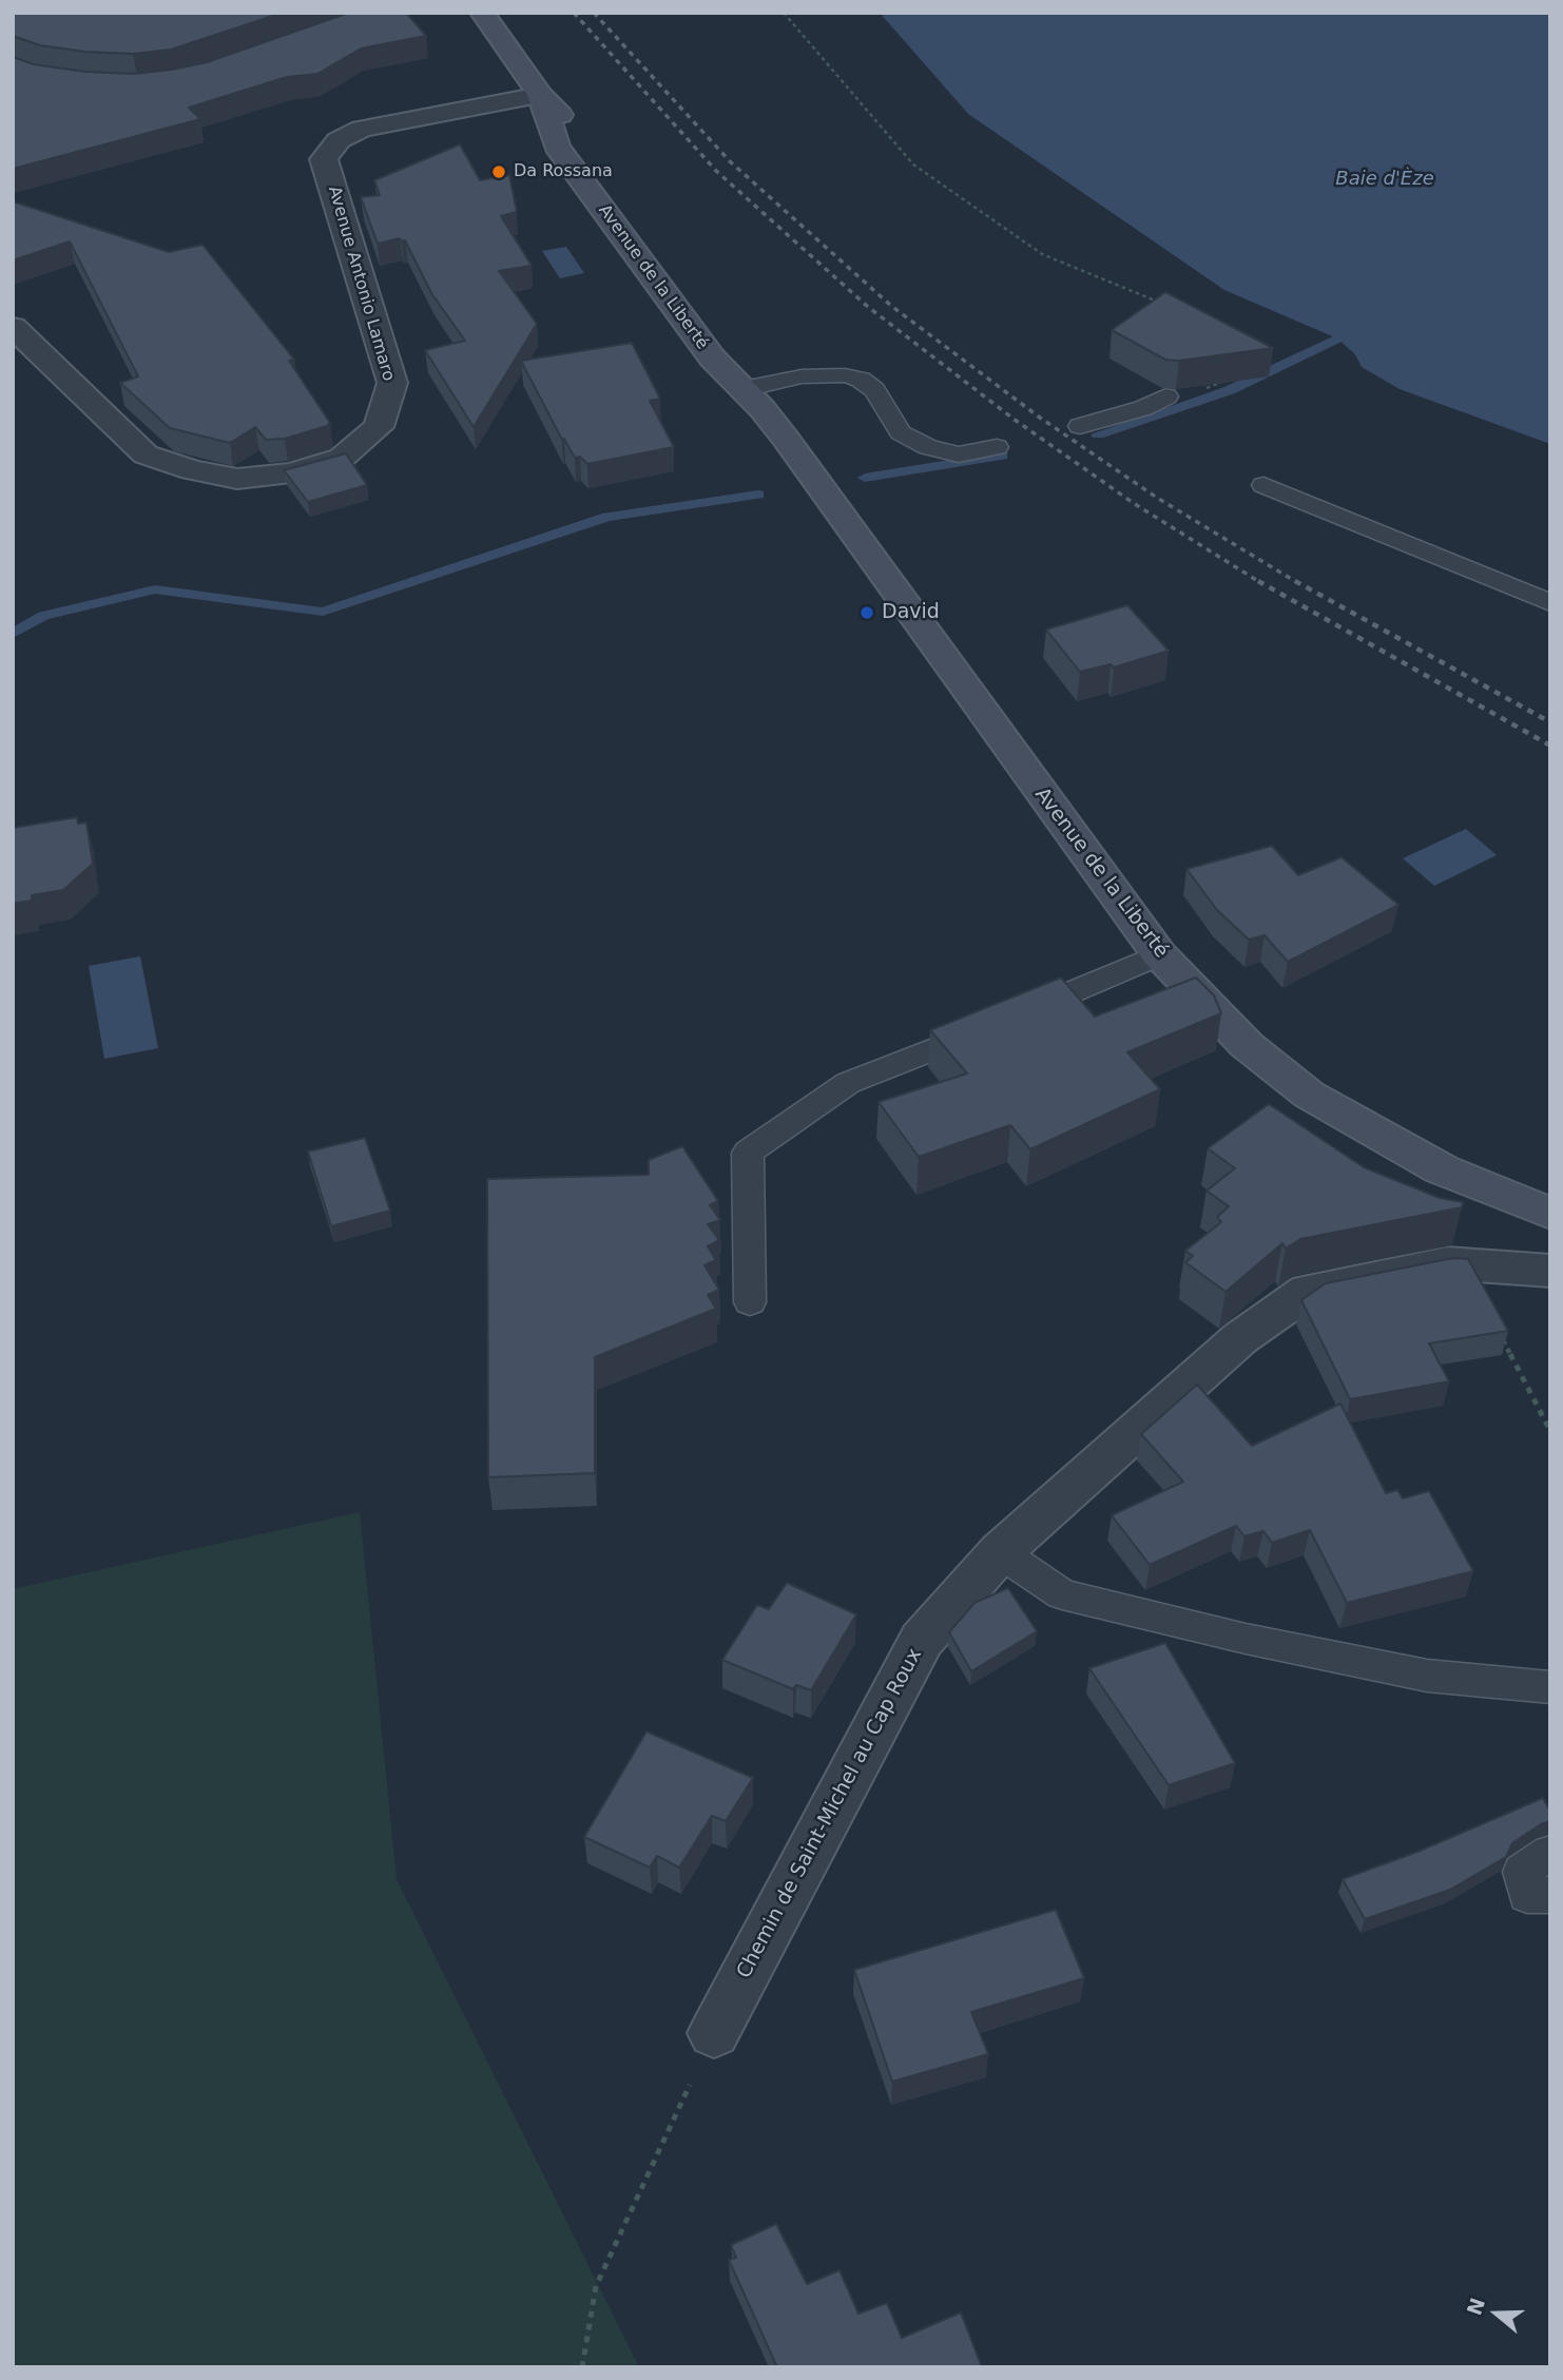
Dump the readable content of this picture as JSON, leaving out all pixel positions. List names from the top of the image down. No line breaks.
{"streets":{"main road":["Avenue de la Liberté"],"street":["Avenue Antonio Lamaro","Chemin de Saint-Michel au Cap Roux"]},"crossings":[["Avenue de la Liberté","Avenue Antonio Lamaro"]],"water":["Baie d'Èze"],"places":["Da Rossana","David"],"north":"left"}
